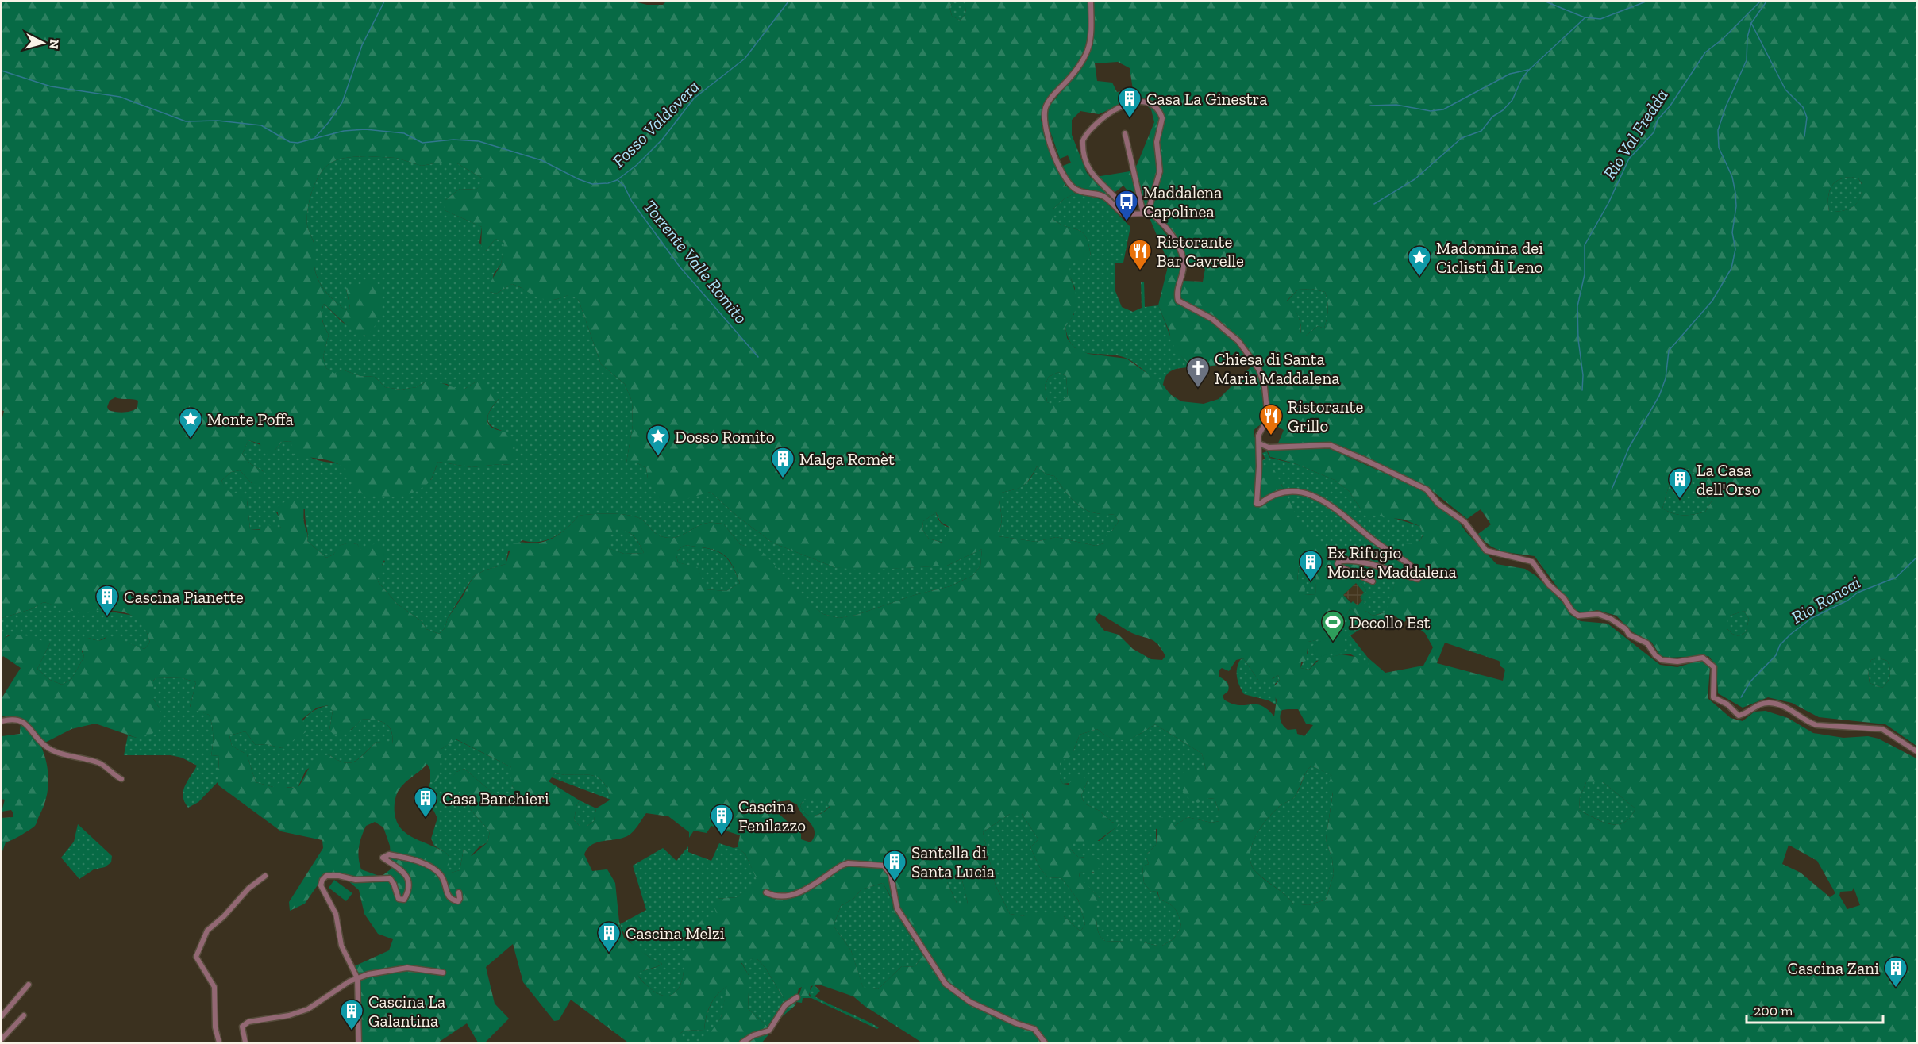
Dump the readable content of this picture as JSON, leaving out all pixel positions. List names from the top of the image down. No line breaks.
{"water":["Fosso Valdovera","Rio Val Fredda","Torrente Valle Romito","Rio Roncai"],"places":{"building":["Casa La Ginestra","Malga Romèt","La Casa dell'Orso","Ex Rifugio Monte Maddalena","Cascina Pianette","Casa Banchieri","Cascina Fenilazzo","Santella di Santa Lucia","Cascina Melzi","Cascina Zani","Cascina La Galantina"],"bus stop":["Maddalena Capolinea"],"restaurant":["Ristorante Bar Cavrelle","Ristorante Grillo"],"place":["Madonnina dei Ciclisti di Leno","Monte Poffa","Dosso Romito"],"church":["Chiesa di Santa Maria Maddalena"],"sports":["Decollo Est"]},"scale_bar":"200 m","north":"right"}
